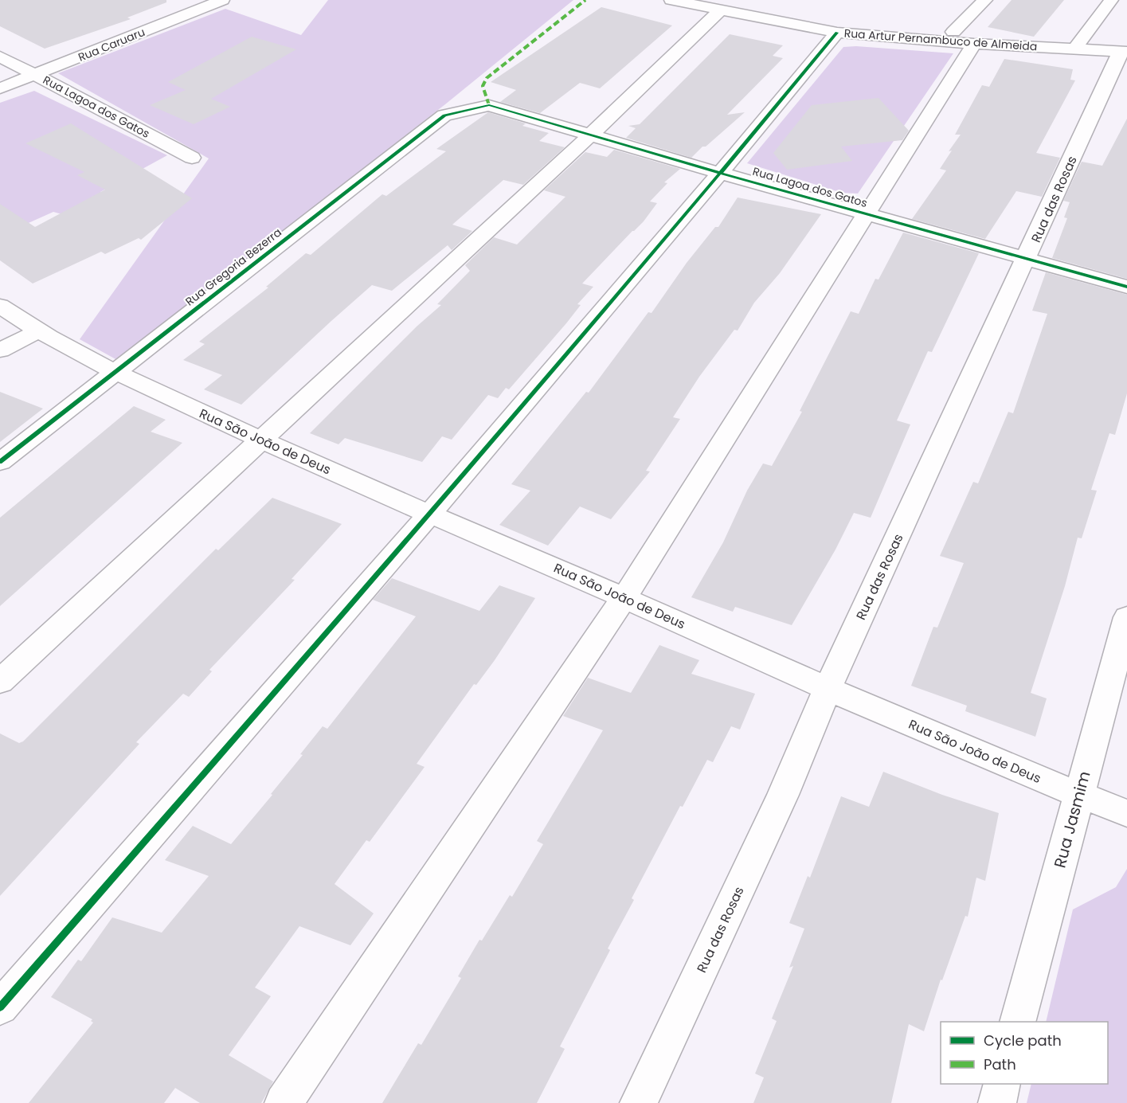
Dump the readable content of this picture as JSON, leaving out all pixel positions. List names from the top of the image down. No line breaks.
{"streets":{"street":["Rua Artur Pernambuco de Almeida","Rua Caruaru","Rua Lagoa dos Gatos","Rua das Rosas","Rua Gregoria Bezerra","Rua São João de Deus","Rua Jasmim"]},"crossings":[["Rua Artur Pernambuco de Almeida","Rua das Rosas"],["Rua Caruaru","Rua Lagoa dos Gatos"],["Rua Lagoa dos Gatos","Rua das Rosas"],["Rua Lagoa dos Gatos","Rua Gregoria Bezerra"],["Rua das Rosas","Rua São João de Deus"],["Rua Gregoria Bezerra","Rua São João de Deus"],["Rua São João de Deus","Rua Jasmim"]],"legend":["Cycle path","Path"]}
